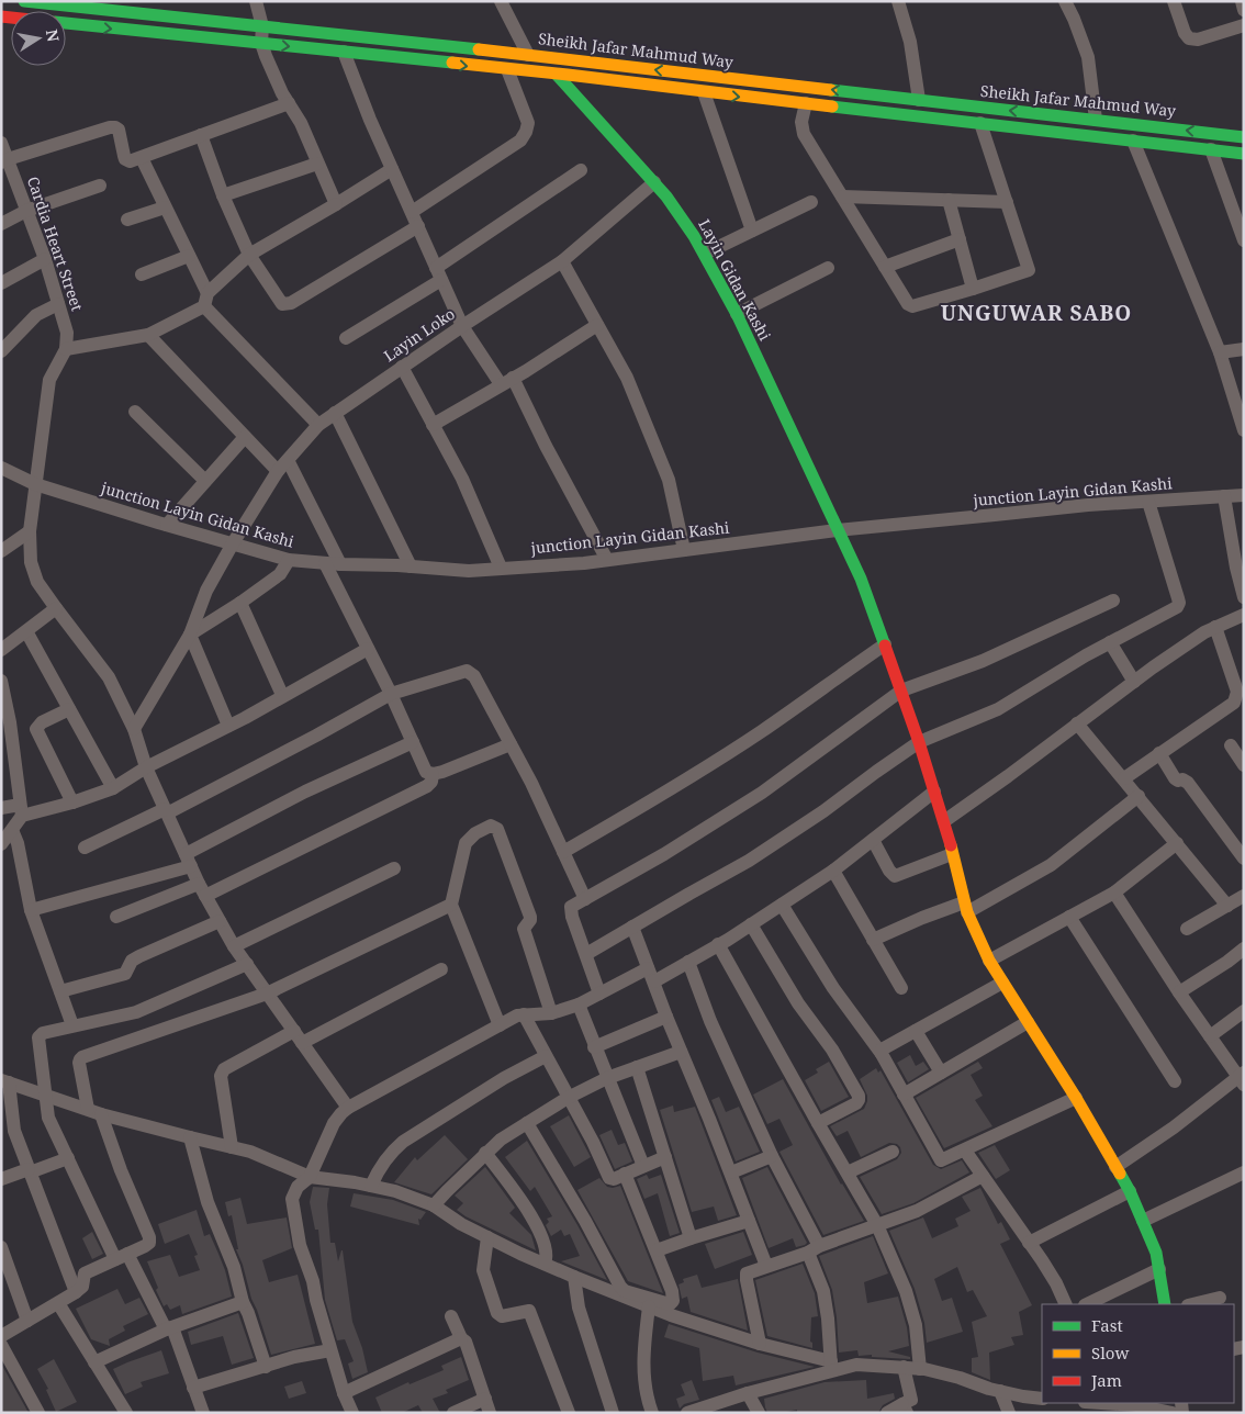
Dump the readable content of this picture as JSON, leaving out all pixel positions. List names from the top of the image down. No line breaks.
{"streets":{"main road":["Sheikh Jafar Mahmud Way","Layin Gidan Kashi"],"street":["Cardia Heart Street","Layin Loko","junction Layin Gidan Kashi"]},"crossings":[["Layin Gidan Kashi","Layin Loko"],["Layin Gidan Kashi","junction Layin Gidan Kashi"],["Layin Loko","junction Layin Gidan Kashi"]],"districts":["UNGUWAR SABO"],"legend":["Fast","Slow","Jam"],"north":"right"}
